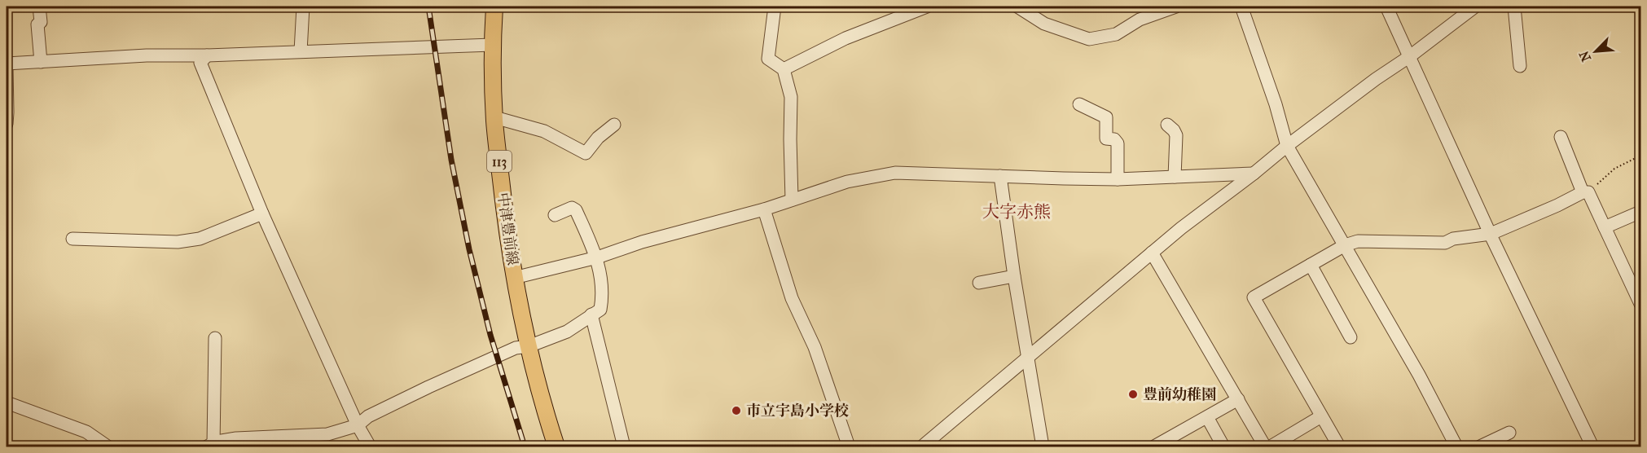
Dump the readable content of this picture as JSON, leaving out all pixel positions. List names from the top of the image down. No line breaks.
{"streets":{"main road":["113","中津豊前線"]},"districts":["大字赤熊"],"places":["豊前幼稚園","市立宇島小学校"],"north":"bottom left"}
